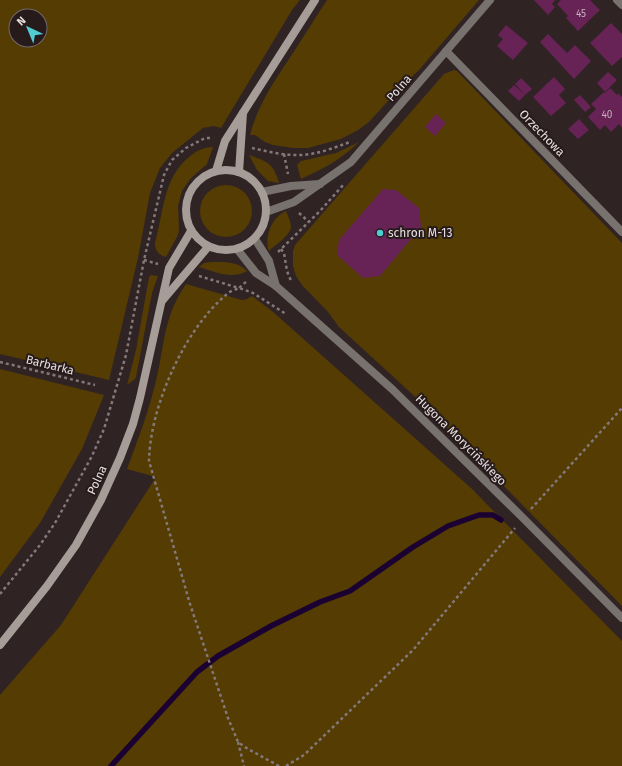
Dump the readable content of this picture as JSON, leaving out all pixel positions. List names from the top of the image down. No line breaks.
{"streets":{"street":["Polna","Orzechowa","Hugona Morycińskiego"],"path":["Barbarka"]},"crossings":[["Polna","Orzechowa"],["Polna","Hugona Morycińskiego"]],"places":["schron M-13"],"house_numbers":["45","40"],"north":"top left"}
